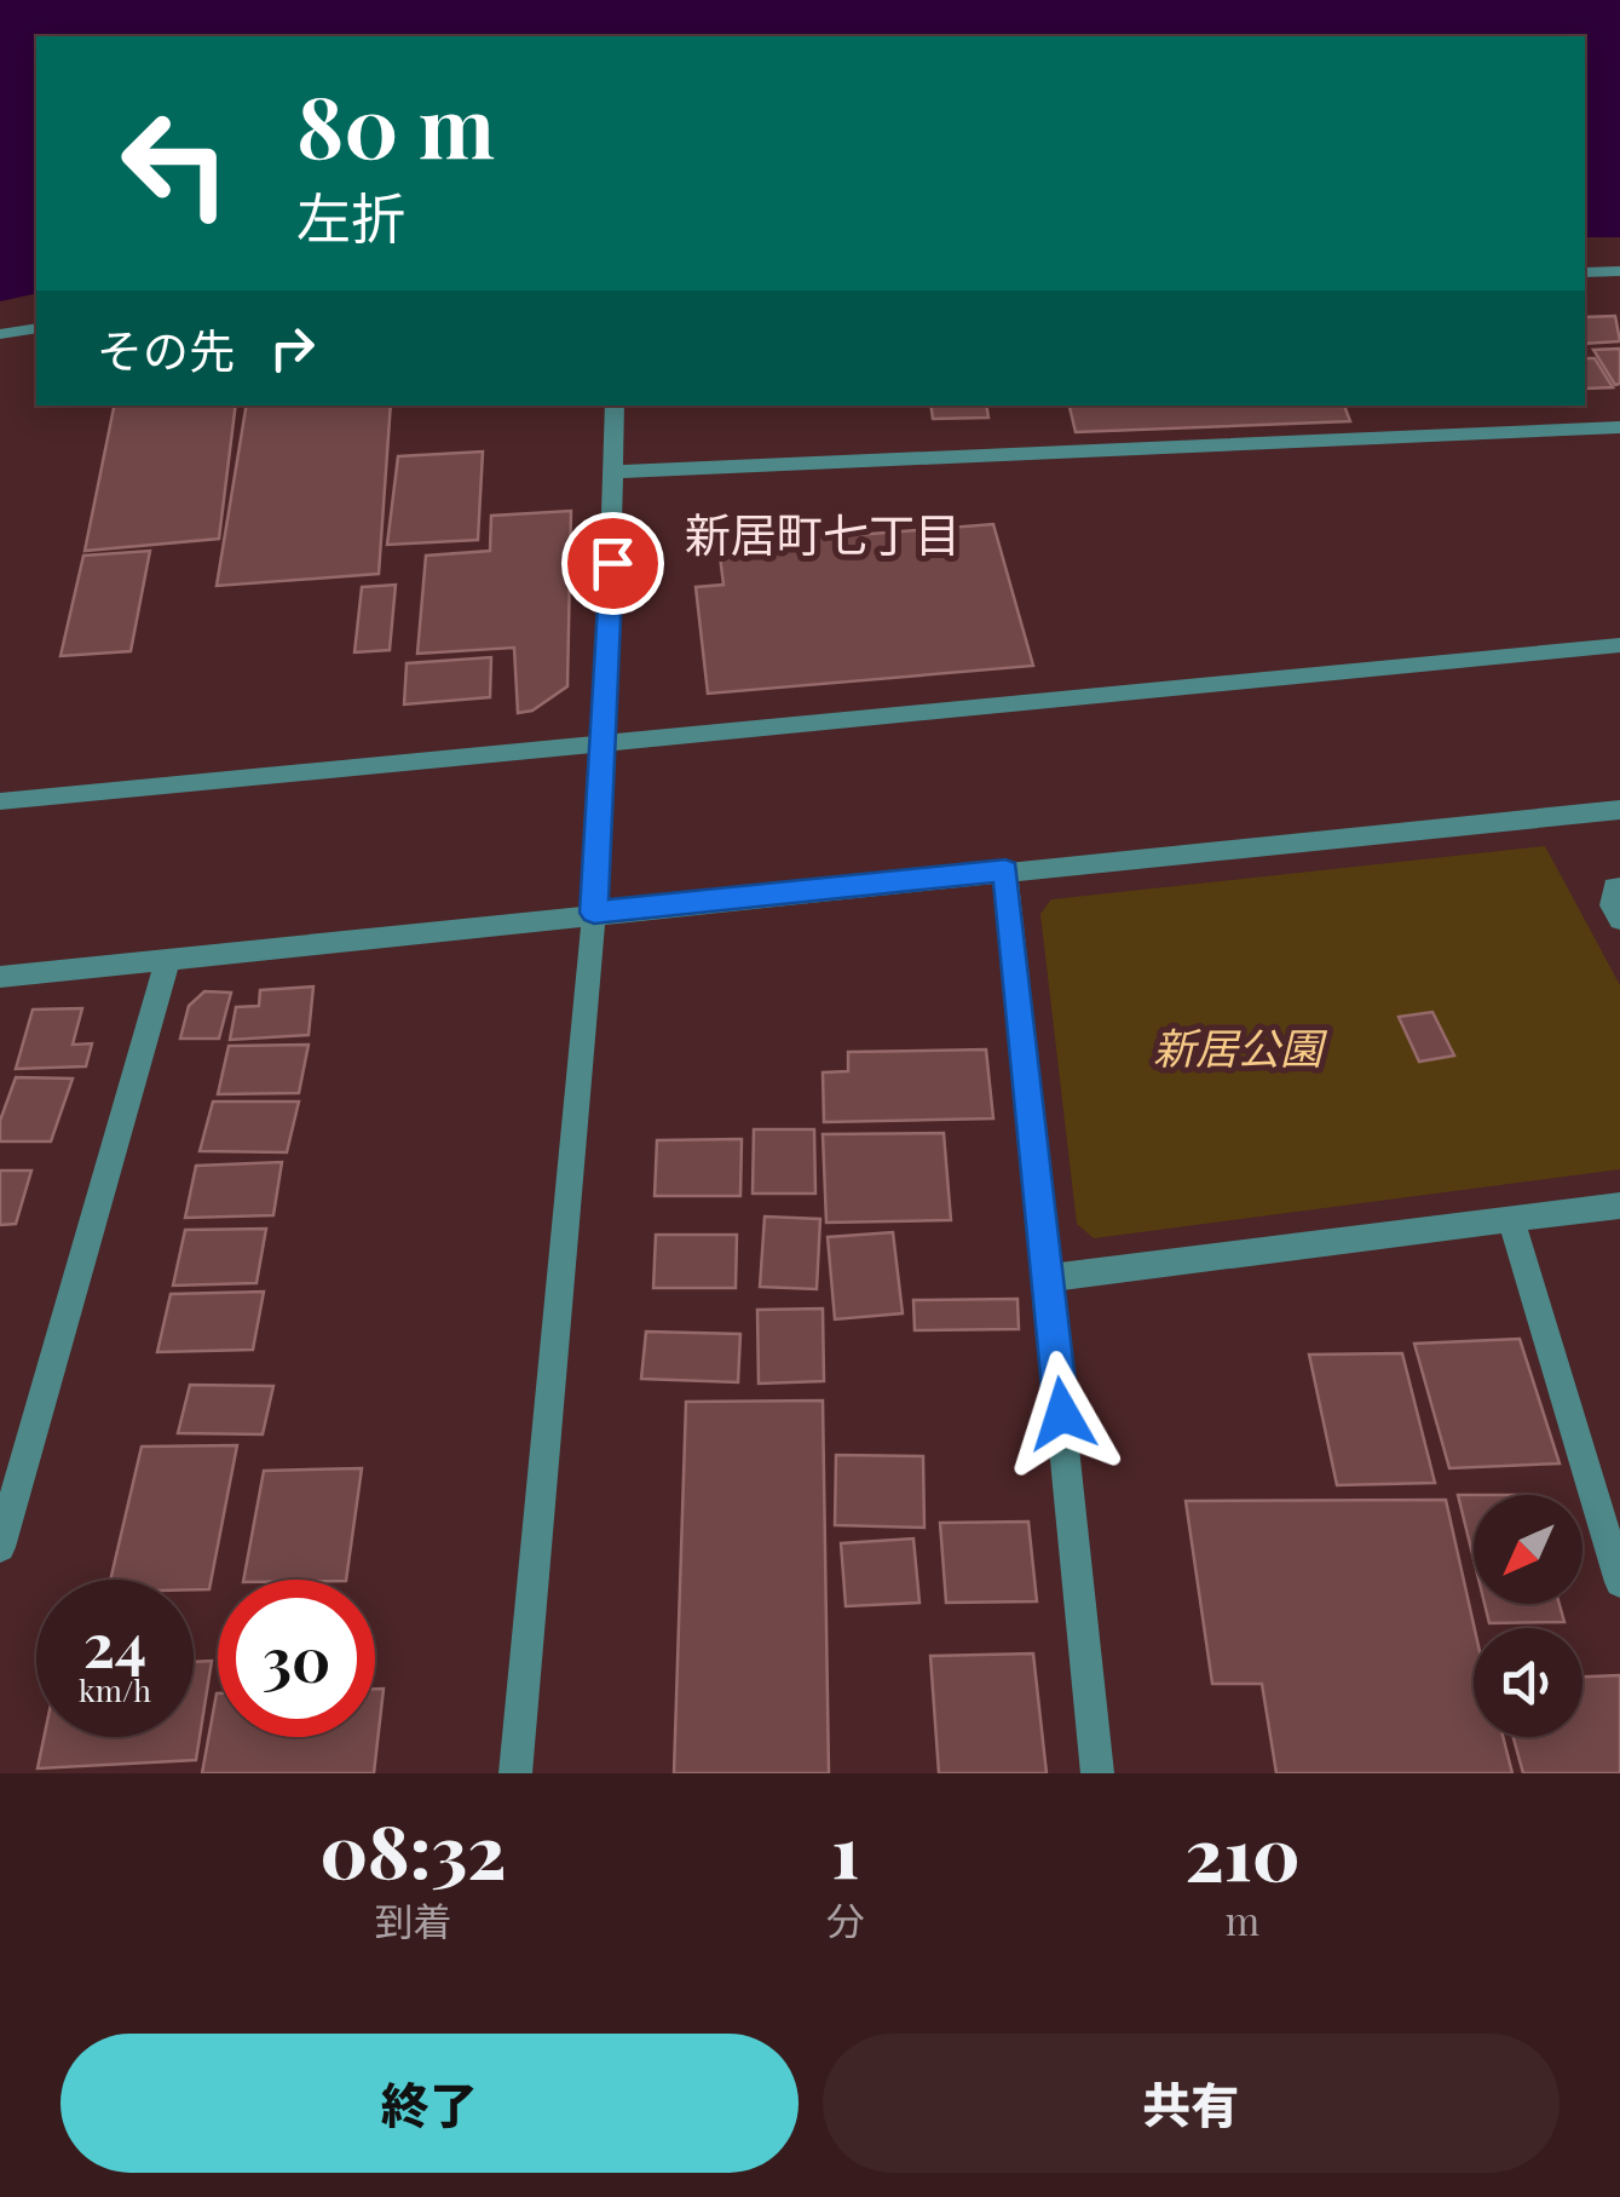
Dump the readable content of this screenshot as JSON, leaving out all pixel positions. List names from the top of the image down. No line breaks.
{"districts":["新居町七丁目"],"parks":["新居公園"],"north":"bottom left","page":{"turn":["80 m","左折"],"then":"その先","speed":"24 km/h","limit":"30","eta":["08:32","到着","1","分","210","m"],"buttons":["終了","共有"]}}
